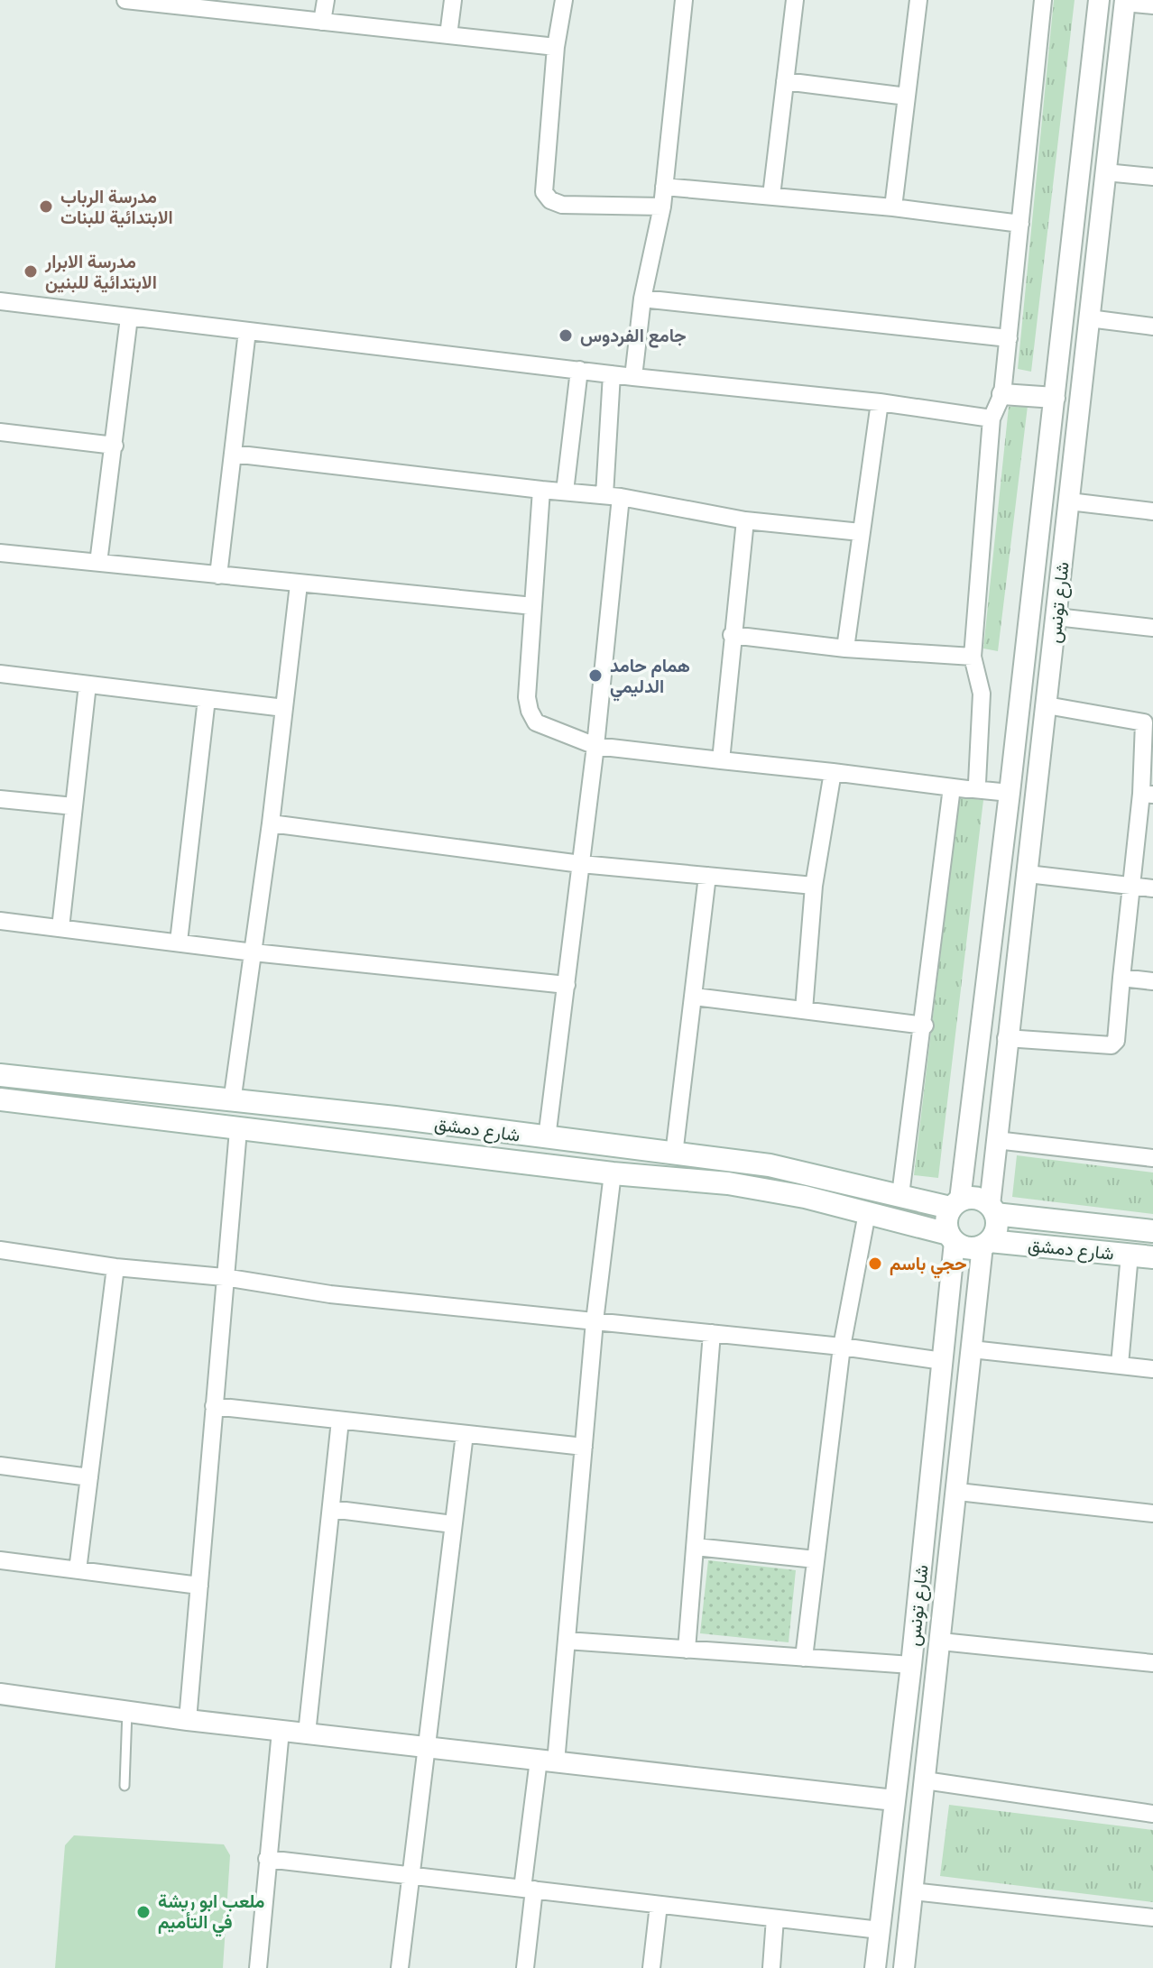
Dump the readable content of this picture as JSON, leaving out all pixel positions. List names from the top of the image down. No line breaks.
{"streets":{"main road":["شارع دمشق"],"street":["شارع تونس"]},"crossings":[["شارع تونس","شارع دمشق"]],"places":["مدرسة الرباب الابتدائية للبنات","مدرسة الابرار الابتدائية للبنين","جامع الفردوس","همام حامد الدليمي","حجي باسم","ملعب ابو ريشة في التأميم"]}
